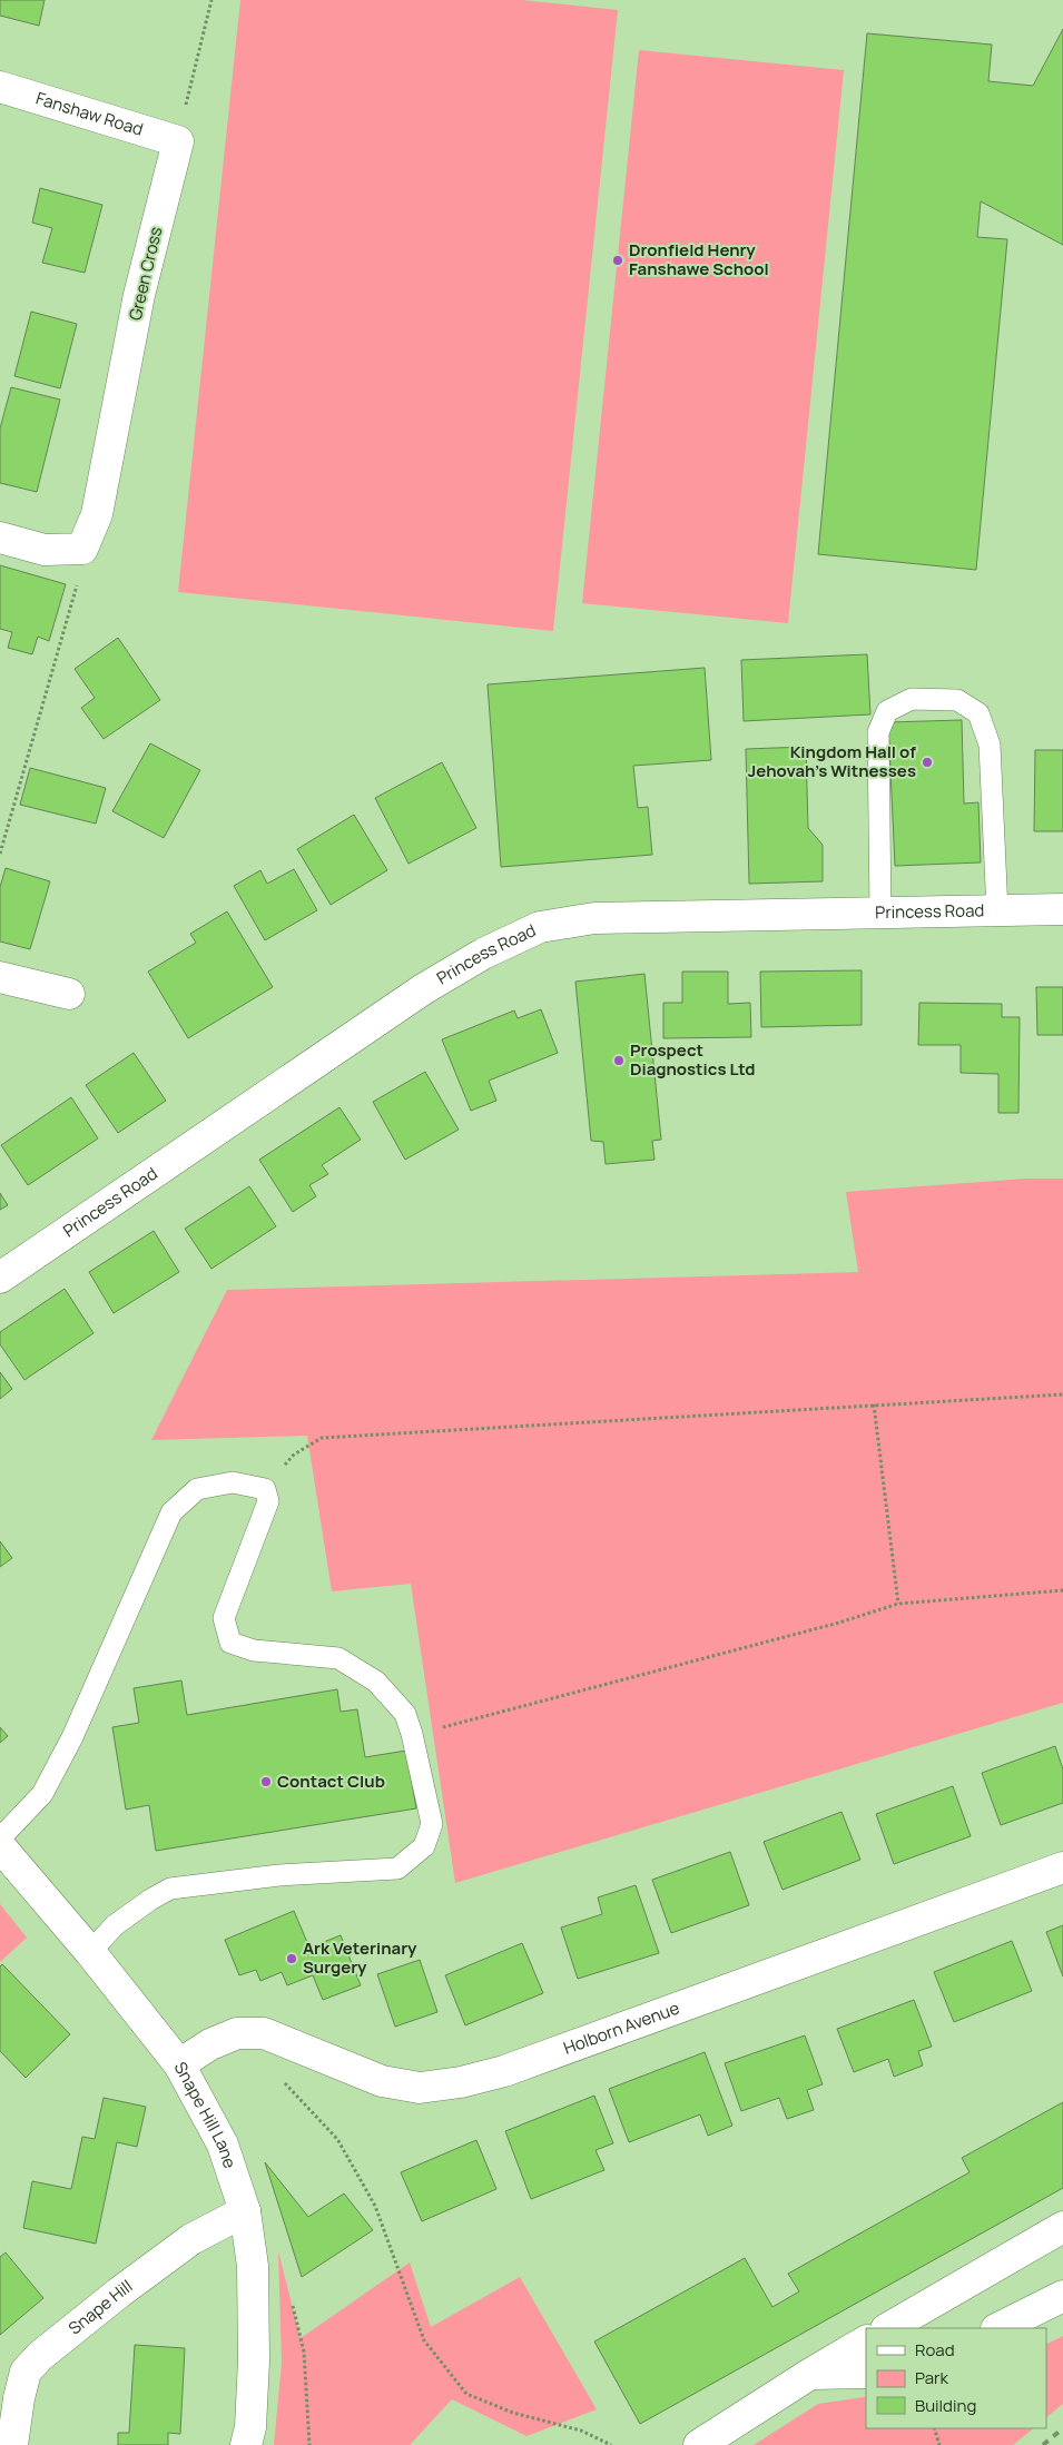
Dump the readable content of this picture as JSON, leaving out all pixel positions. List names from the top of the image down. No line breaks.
{"streets":{"street":["Fanshaw Road","Green Cross","Princess Road","Holborn Avenue","Snape Hill Lane","Snape Hill"]},"crossings":[["Fanshaw Road","Green Cross"],["Holborn Avenue","Snape Hill Lane"],["Snape Hill Lane","Snape Hill"]],"places":["Dronfield Henry Fanshawe School","Kingdom Hall of Jehovah's Witnesses","Prospect Diagnostics Ltd","Contact Club","Ark Veterinary Surgery"],"legend":["Road","Park","Building"]}
